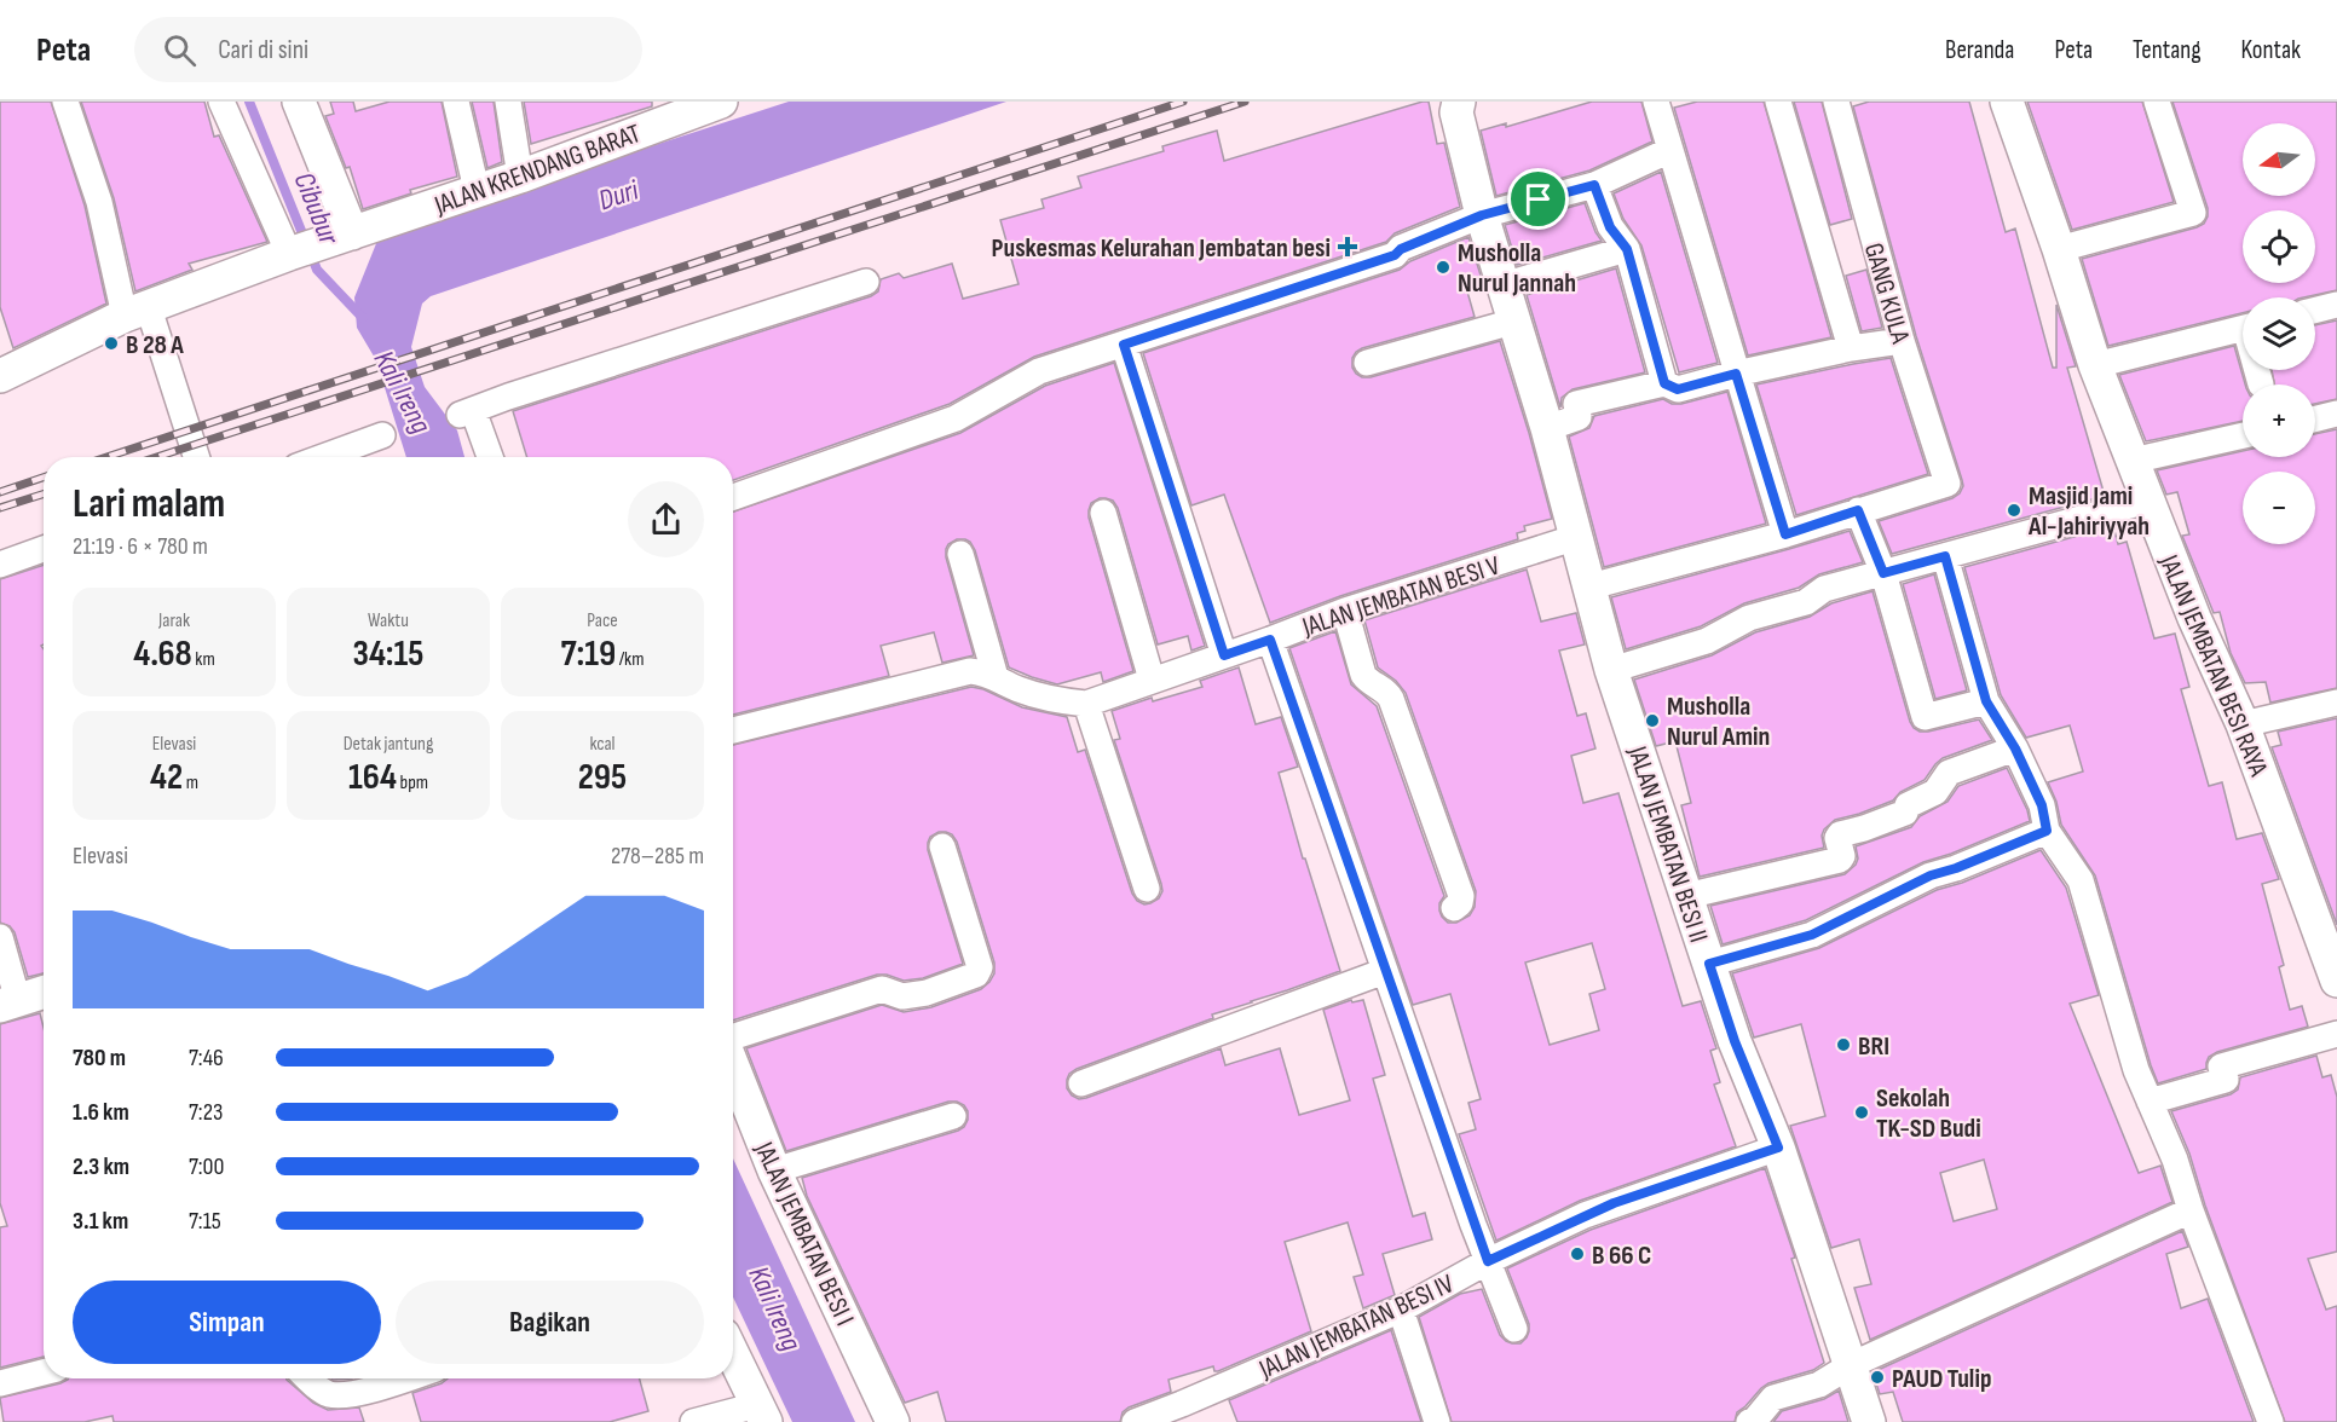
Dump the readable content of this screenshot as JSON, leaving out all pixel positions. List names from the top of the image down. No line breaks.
{"streets":{"street":["JALAN KRENDANG BARAT","GANG KULA","JALAN JEMBATAN BESI V","JALAN JEMBATAN BESI RAYA","JALAN JEMBATAN BESI II","JALAN JEMBATAN BESI I","JALAN JEMBATAN BESI IV"]},"crossings":[["JALAN JEMBATAN BESI V","JALAN JEMBATAN BESI II"],["JALAN JEMBATAN BESI II","JALAN JEMBATAN BESI IV"]],"water":["Duri","Cibubur","Kali Ireng"],"places":{"health":["Puskesmas Kelurahan Jembatan besi"],"other":["Musholla Nurul Jannah","B 28 A","Masjid Jami Al-Jahiriyyah","Musholla Nurul Amin","BRI","Sekolah TK-SD Budi","B 66 C","PAUD Tulip"]},"north":"left","page":{"header":"Peta","search":"Cari di sini","nav":["Beranda","Peta","Tentang","Kontak"],"map_buttons":["+","−"],"heading":["Lari malam","21:19 · 6 × 780 m"],"stats":[["Jarak","4.68 km"],["Waktu","34:15"],["Pace","7:19 /km"],["Elevasi","42 m"],["Detak jantung","164 bpm"],["kcal","295"]],"chart":["Elevasi","278–285 m"],"list":[{"name":"780 m","note":"7:46"},{"name":"1.6 km","note":"7:23"},{"name":"2.3 km","note":"7:00"},{"name":"3.1 km","note":"7:15"}],"buttons":["Simpan","Bagikan"]}}
